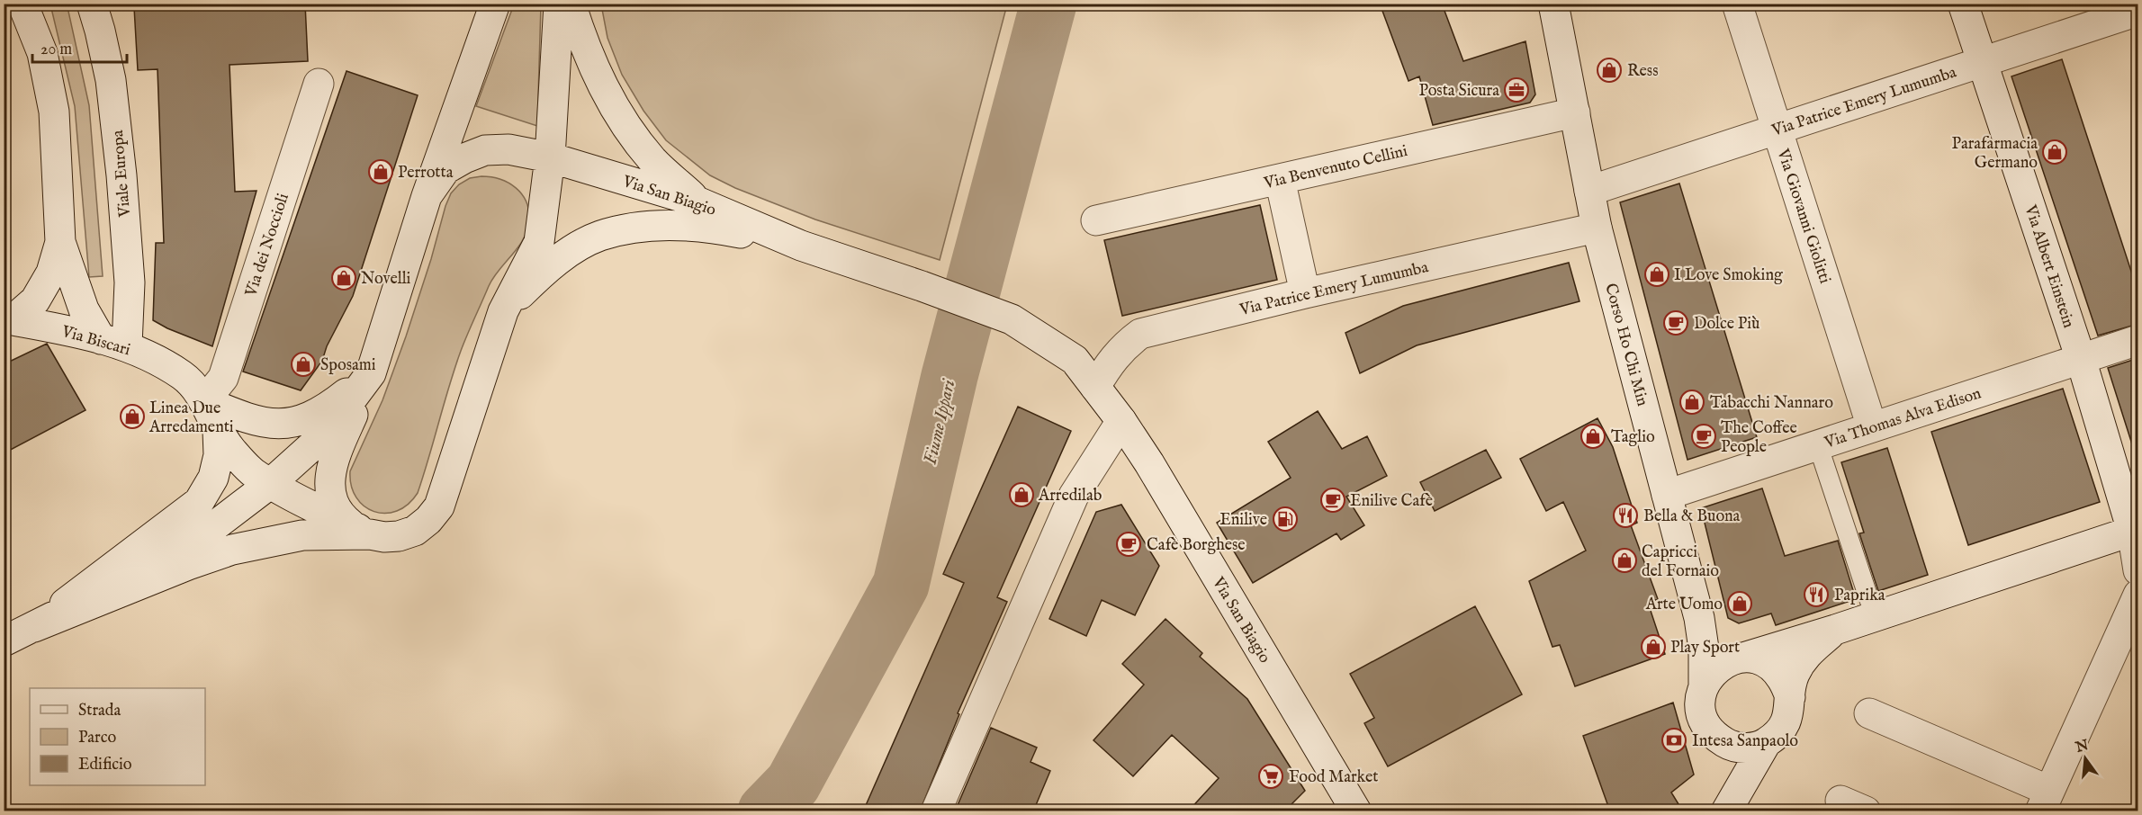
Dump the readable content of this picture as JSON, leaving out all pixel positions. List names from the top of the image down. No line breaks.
{"streets":{"main road":["Via Patrice Emery Lumumba","Via Benvenuto Cellini","Viale Europa","Via San Biagio","Via Giovanni Giolitti","Via dei Noccioli","Via Albert Einstein","Via Biscari","Corso Ho Chi Min","Via Thomas Alva Edison"]},"crossings":[["Via Patrice Emery Lumumba","Via San Biagio"],["Via Patrice Emery Lumumba","Via Giovanni Giolitti"],["Via Patrice Emery Lumumba","Via Albert Einstein"],["Via Patrice Emery Lumumba","Corso Ho Chi Min"],["Via Benvenuto Cellini","Corso Ho Chi Min"],["Viale Europa","Via Biscari"],["Via Giovanni Giolitti","Via Thomas Alva Edison"],["Via dei Noccioli","Via Biscari"],["Via Albert Einstein","Via Thomas Alva Edison"],["Corso Ho Chi Min","Via Thomas Alva Edison"]],"water":["Fiume Ippari"],"places":{"shop":["Ress","Parafarmacia Germano","Perrotta","I Love Smoking","Novelli","Sposami","Tabacchi Nannaro","Linea Due Arredamenti","Taglio","Arredilab","Capricci del Fornaio","Arte Uomo","Play Sport"],"office":["Posta Sicura"],"cafe":["Dolce Più","The Coffee People","Enilive Cafè","Cafè Borghese"],"restaurant":["Bella & Buona","Paprika"],"fuel station":["Enilive"],"bank":["Intesa Sanpaolo"],"supermarket":["Food Market"]},"legend":["Strada","Parco","Edificio"],"scale_bar":"20 m","north":"top"}
